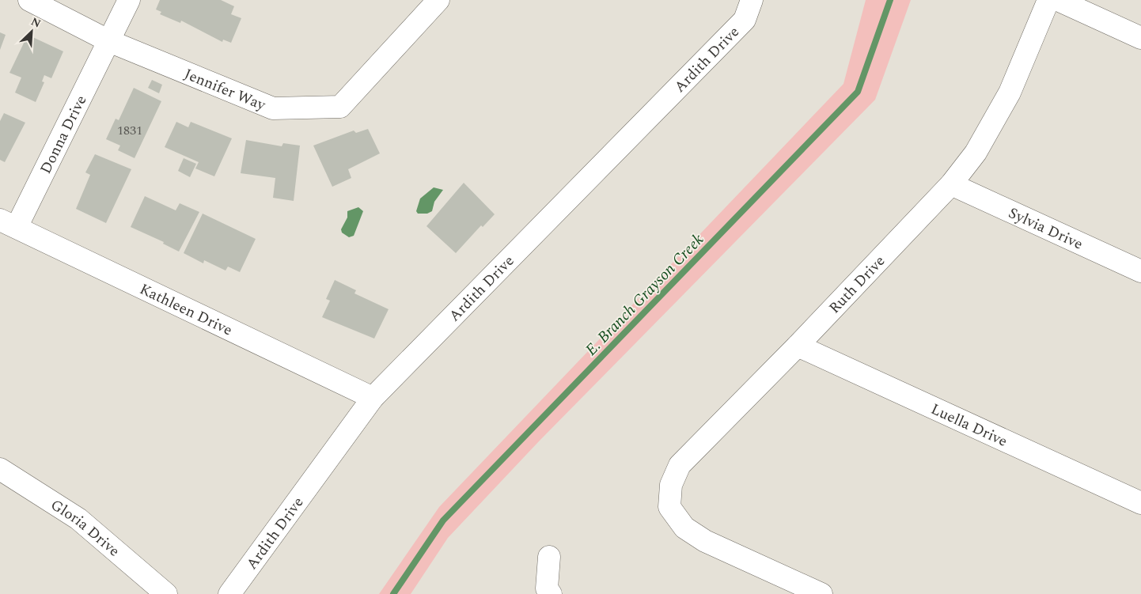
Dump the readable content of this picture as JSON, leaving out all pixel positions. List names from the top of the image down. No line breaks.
{"streets":{"street":["Ardith Drive","Jennifer Way","Donna Drive","Sylvia Drive","Ruth Drive","Kathleen Drive","Luella Drive","Gloria Drive"]},"crossings":[["Ardith Drive","Kathleen Drive"],["Jennifer Way","Donna Drive"],["Donna Drive","Kathleen Drive"],["Sylvia Drive","Ruth Drive"],["Ruth Drive","Luella Drive"]],"water":["E. Branch Grayson Creek"],"house_numbers":["1831"],"north":"top right"}
